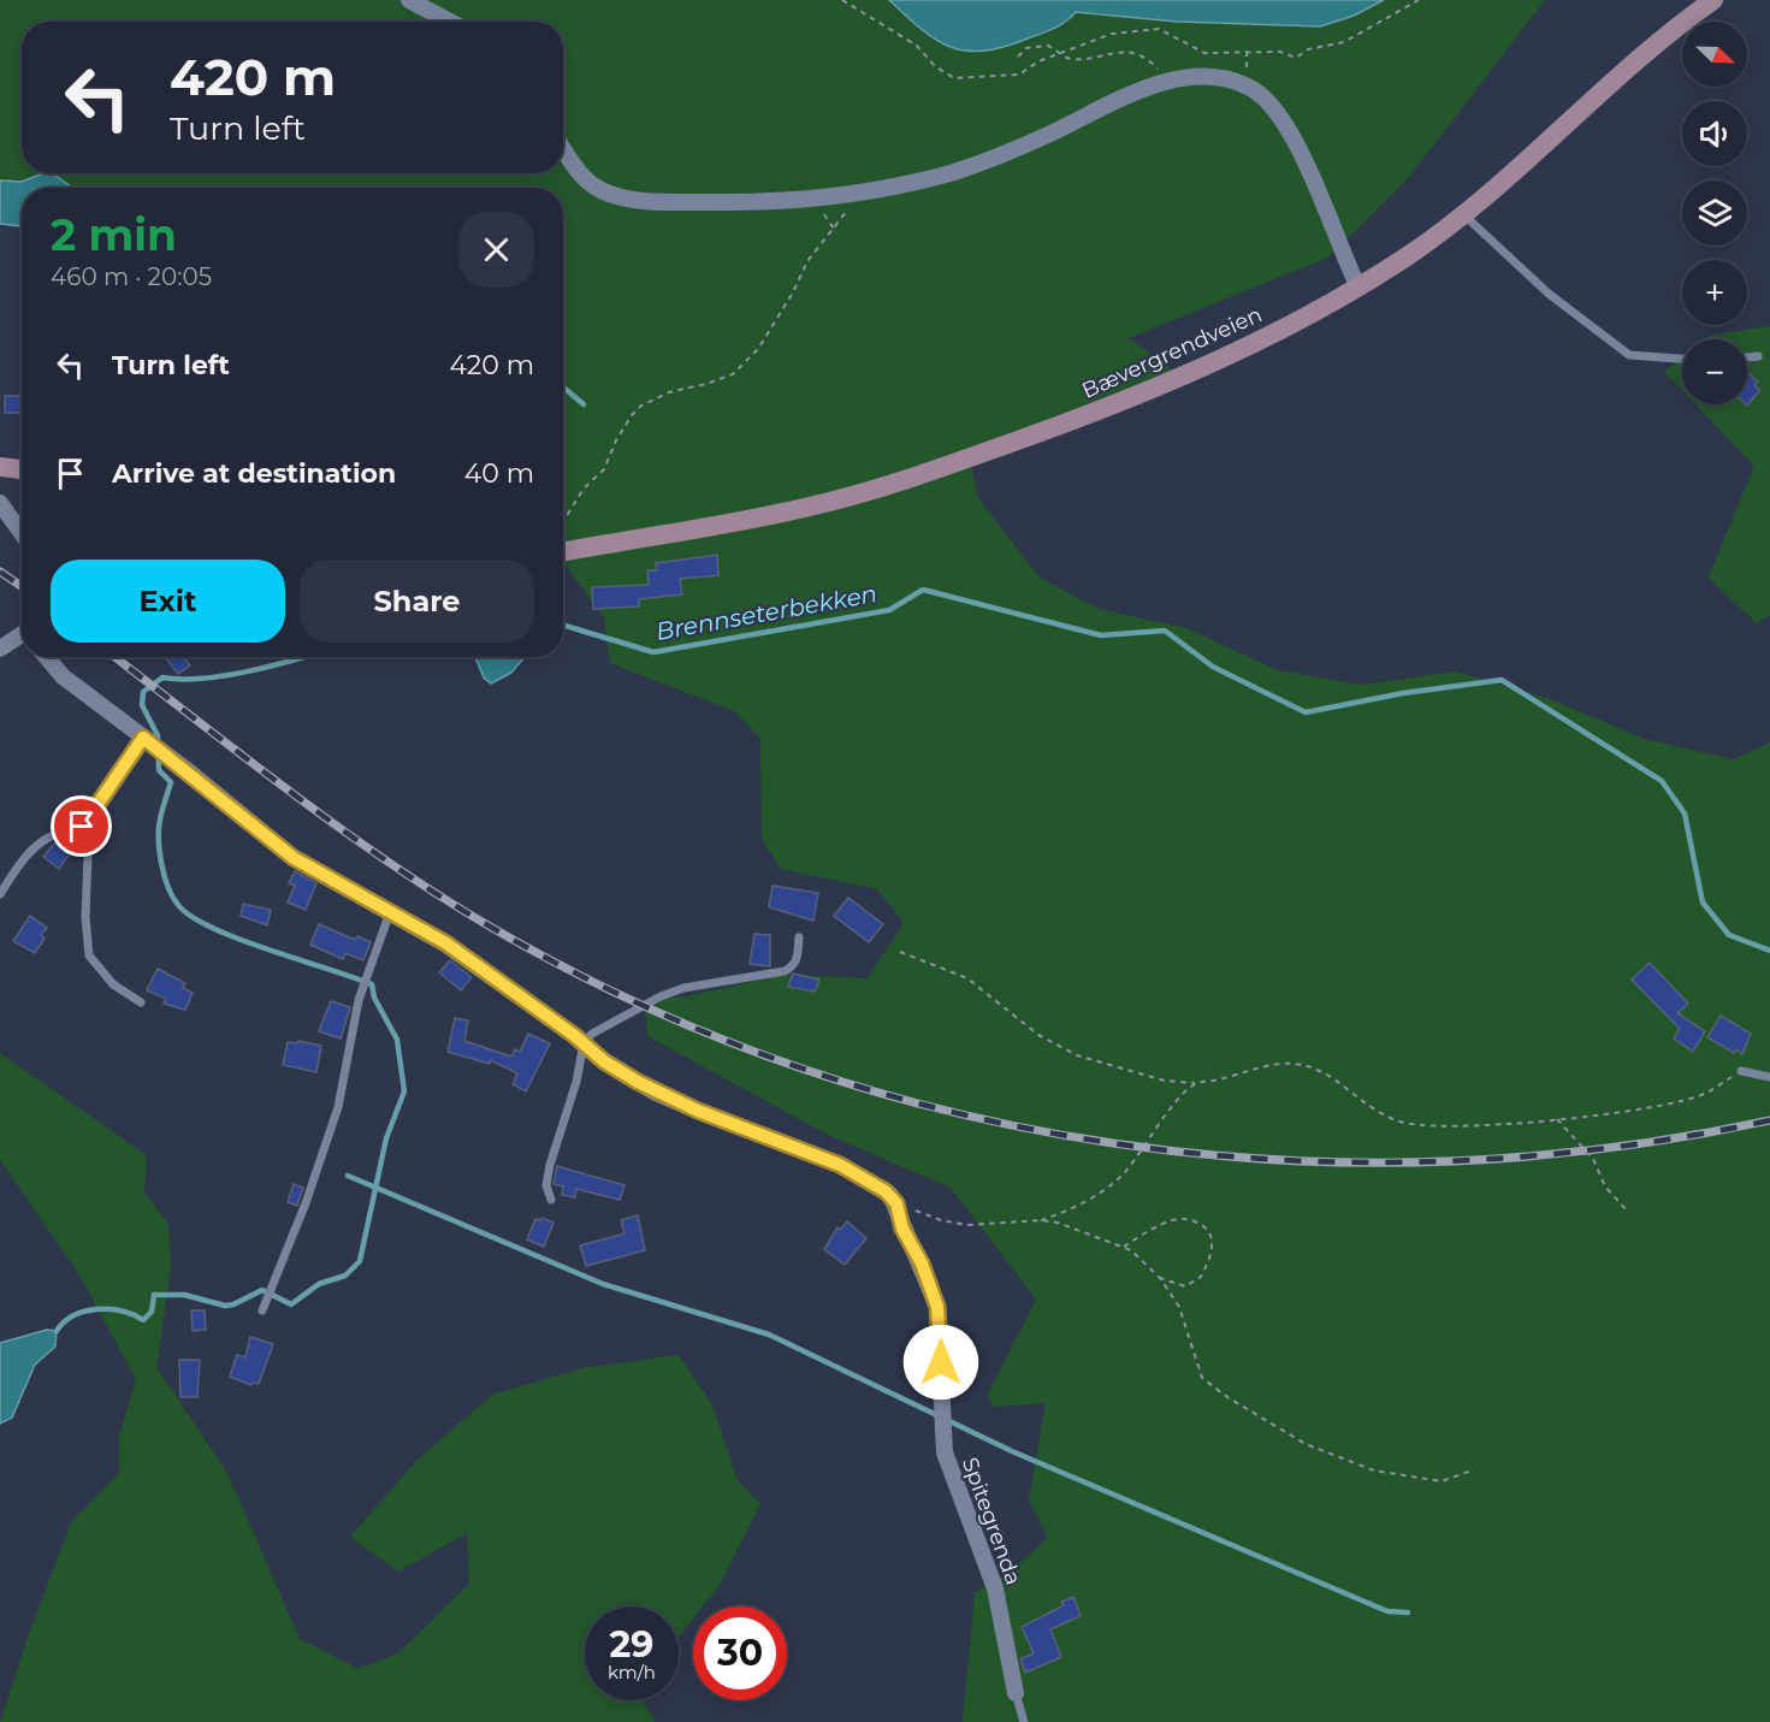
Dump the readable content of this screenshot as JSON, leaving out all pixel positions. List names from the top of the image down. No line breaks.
{"streets":{"main road":["Bævergrendveien"],"street":["Spitegrenda"]},"water":["Brennseterbekken"],"north":"bottom right","page":{"map_buttons":["+","−"],"turn":["420 m","Turn left"],"heading":["2 min","460 m · 20:05"],"list":[{"name":"Turn left","value":"420 m"},{"name":"Arrive at destination","value":"40 m"}],"buttons":["Exit","Share"],"speed":"29 km/h","limit":"30"}}
